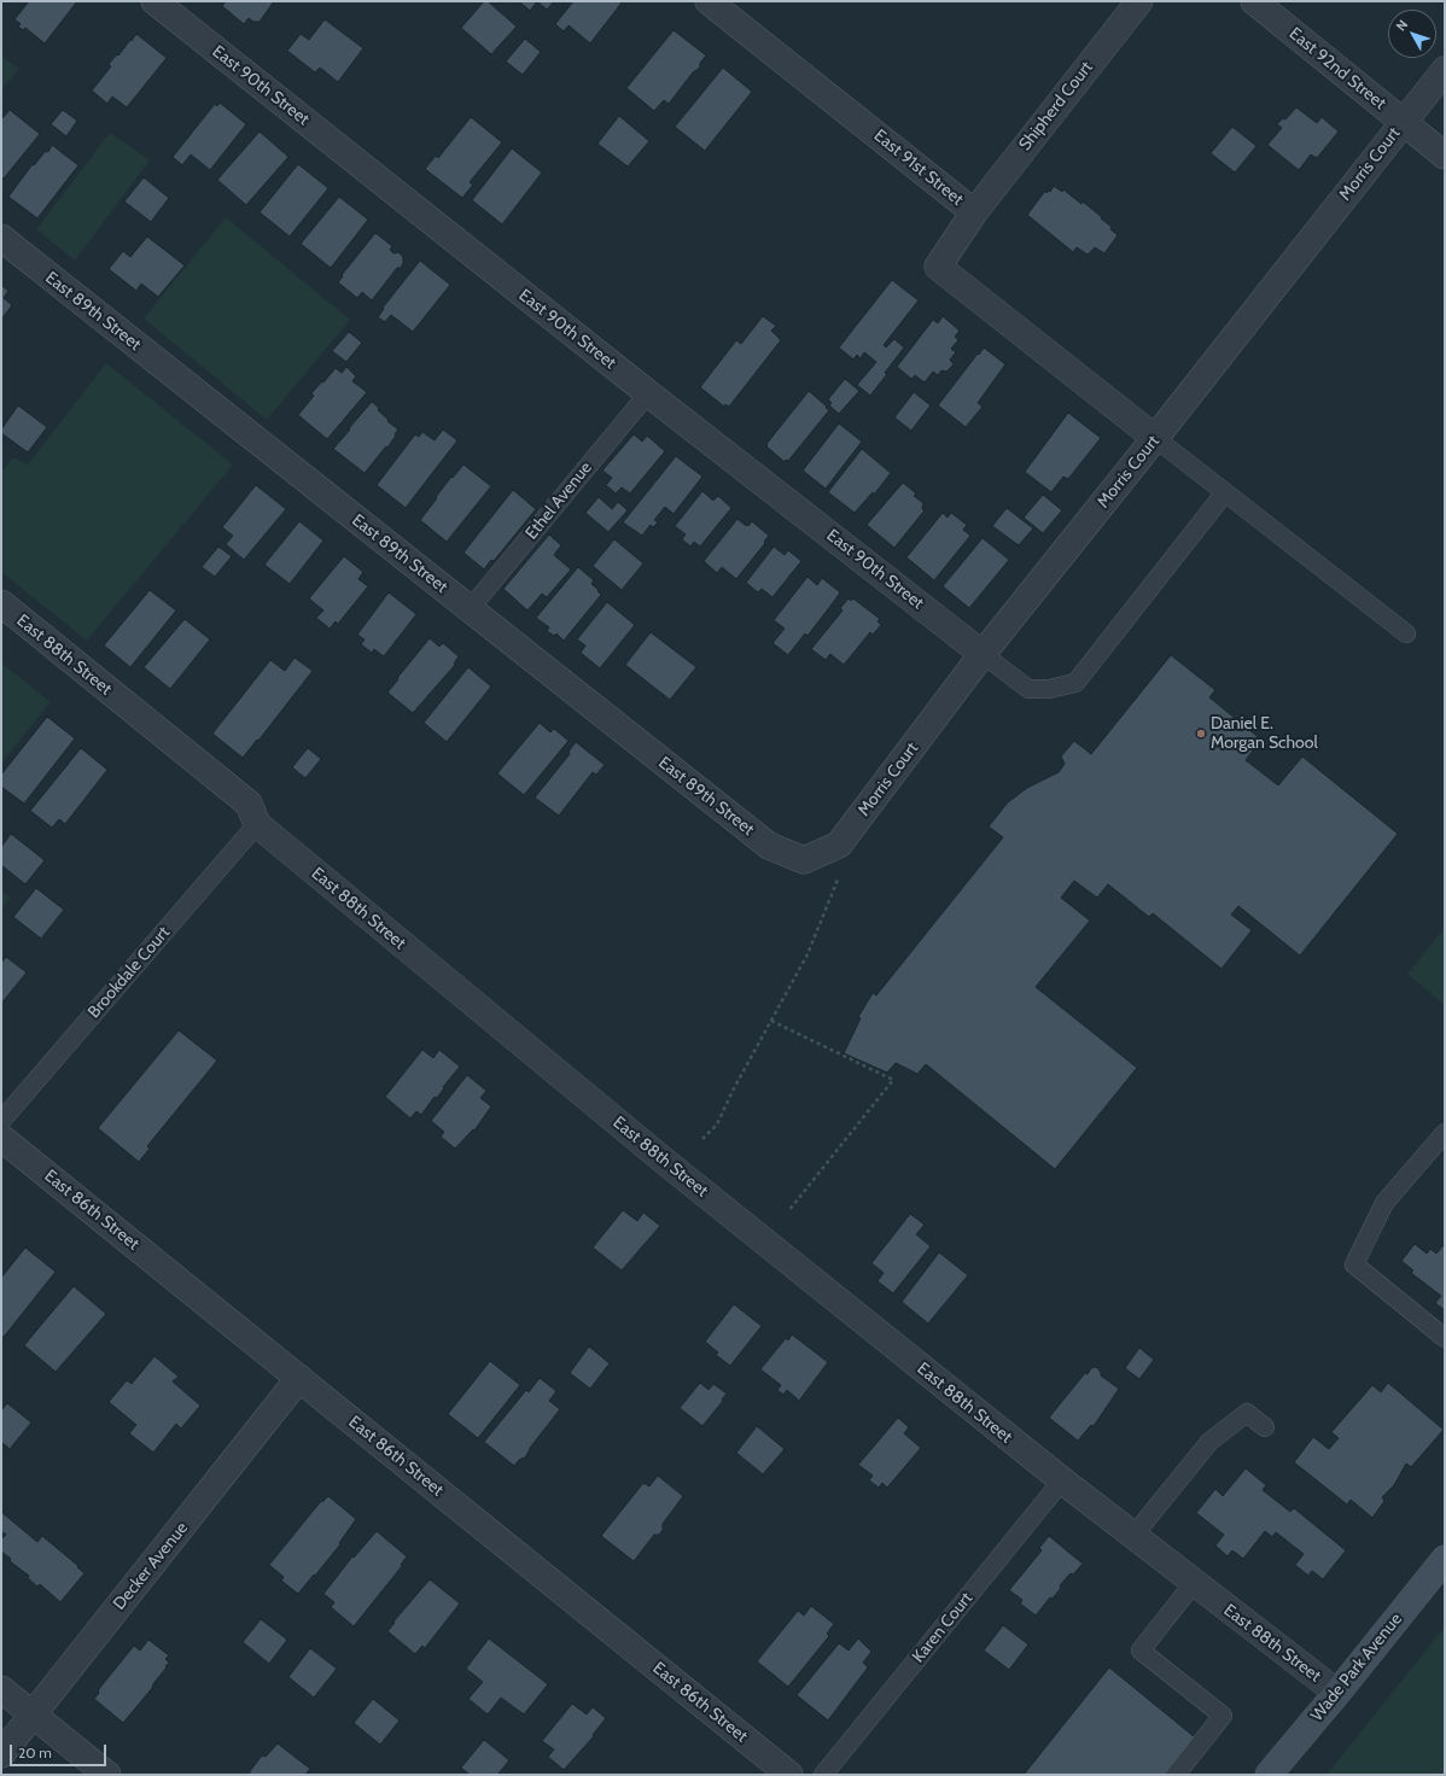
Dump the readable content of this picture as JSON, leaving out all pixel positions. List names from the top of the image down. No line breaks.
{"streets":{"street":["East 92nd Street","East 90th Street","Shipherd Court","Morris Court","East 91st Street","East 89th Street","East 88th Street","East 86th Street","Decker Avenue","Wade Park Avenue"],"lane":["Ethel Avenue","Brookdale Court","Karen Court"]},"crossings":[["East 92nd Street","Morris Court"],["East 90th Street","Morris Court"],["East 90th Street","Ethel Avenue"],["Shipherd Court","East 91st Street"],["Morris Court","East 91st Street"],["Morris Court","East 89th Street"],["East 89th Street","Ethel Avenue"],["East 88th Street","Brookdale Court"],["East 88th Street","Karen Court"],["East 88th Street","Wade Park Avenue"],["East 86th Street","Decker Avenue"]],"places":["Daniel E. Morgan School"],"scale_bar":"20 m","north":"top left"}
